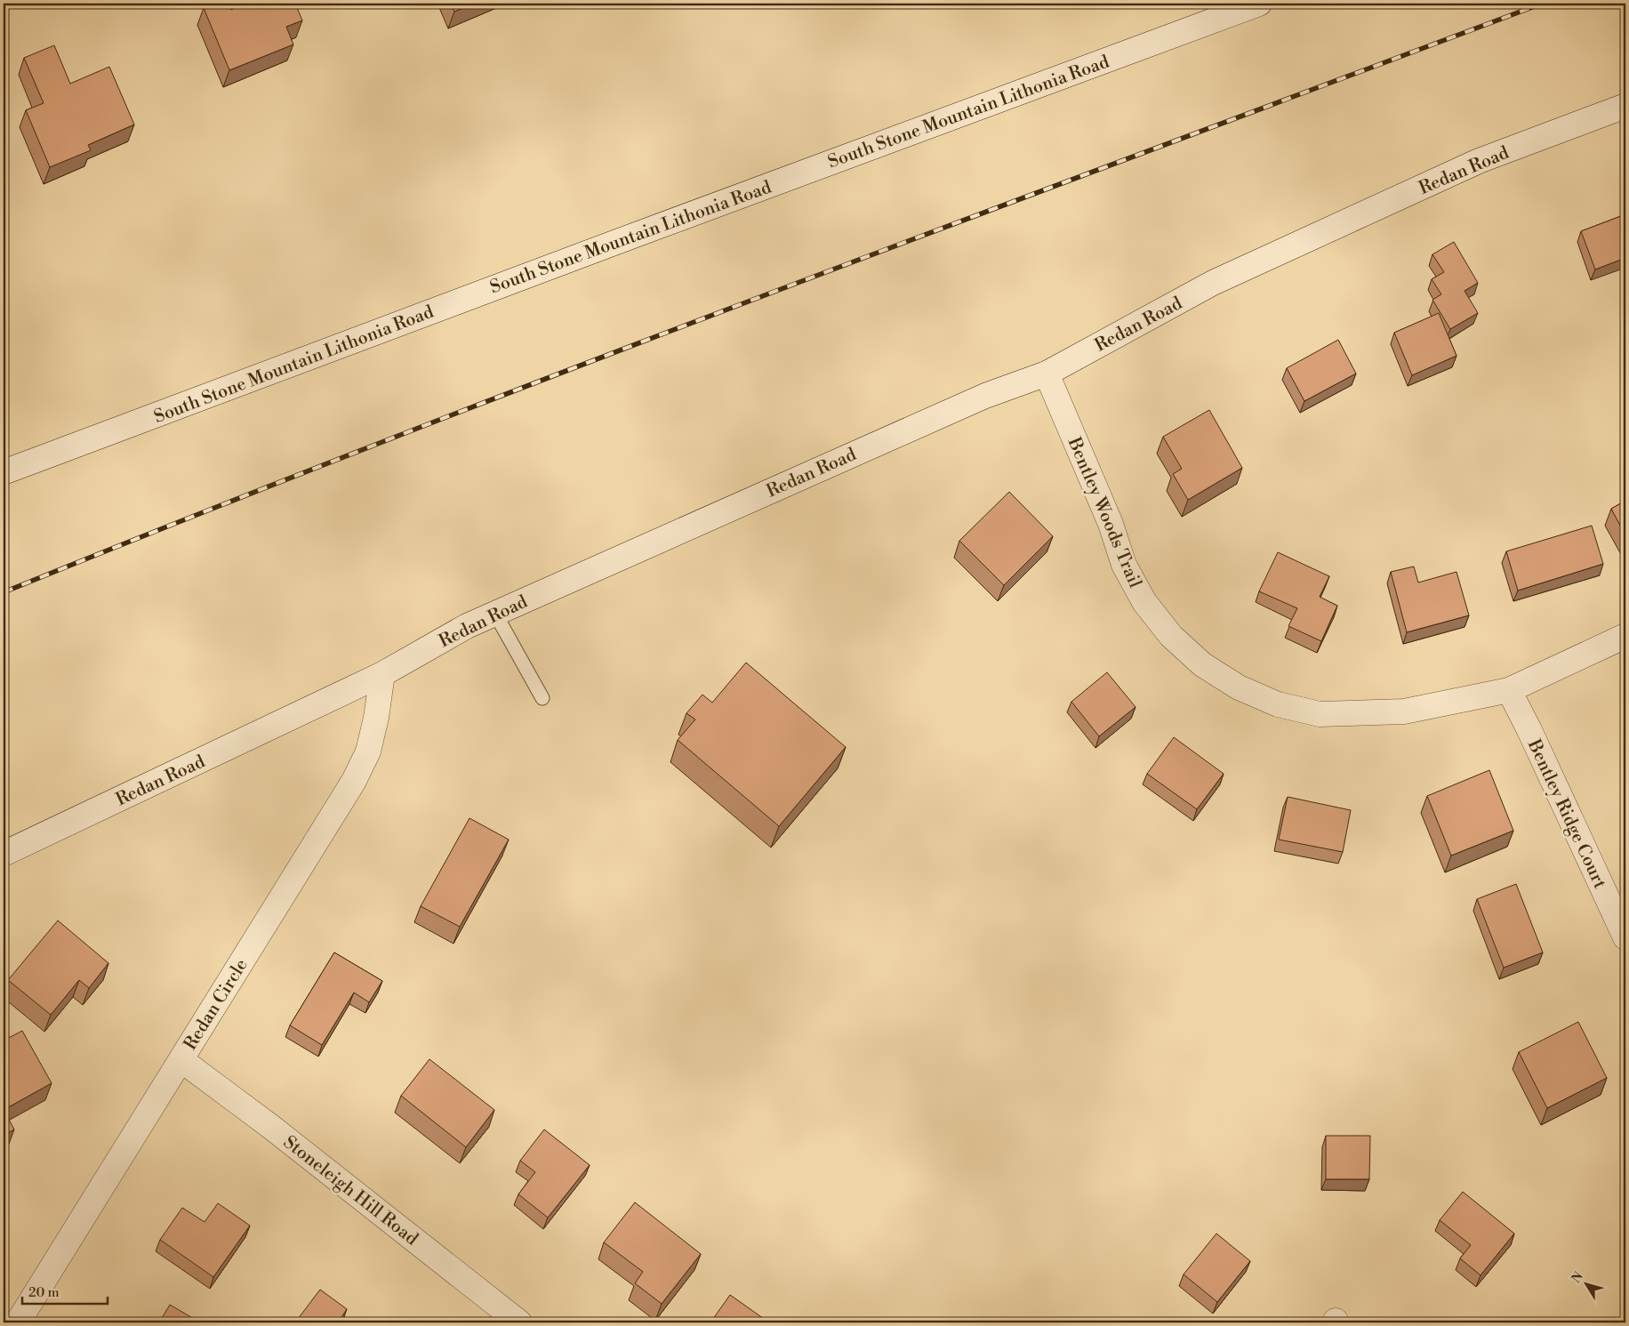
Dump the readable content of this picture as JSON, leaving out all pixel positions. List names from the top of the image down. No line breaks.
{"streets":{"main road":["South Stone Mountain Lithonia Road","Redan Road","Bentley Woods Trail","Bentley Ridge Court","Redan Circle","Stoneleigh Hill Road"]},"crossings":[["Redan Road","Bentley Woods Trail"],["Redan Road","Redan Circle"],["Bentley Woods Trail","Bentley Ridge Court"],["Redan Circle","Stoneleigh Hill Road"]],"scale_bar":"20 m","north":"top left"}
